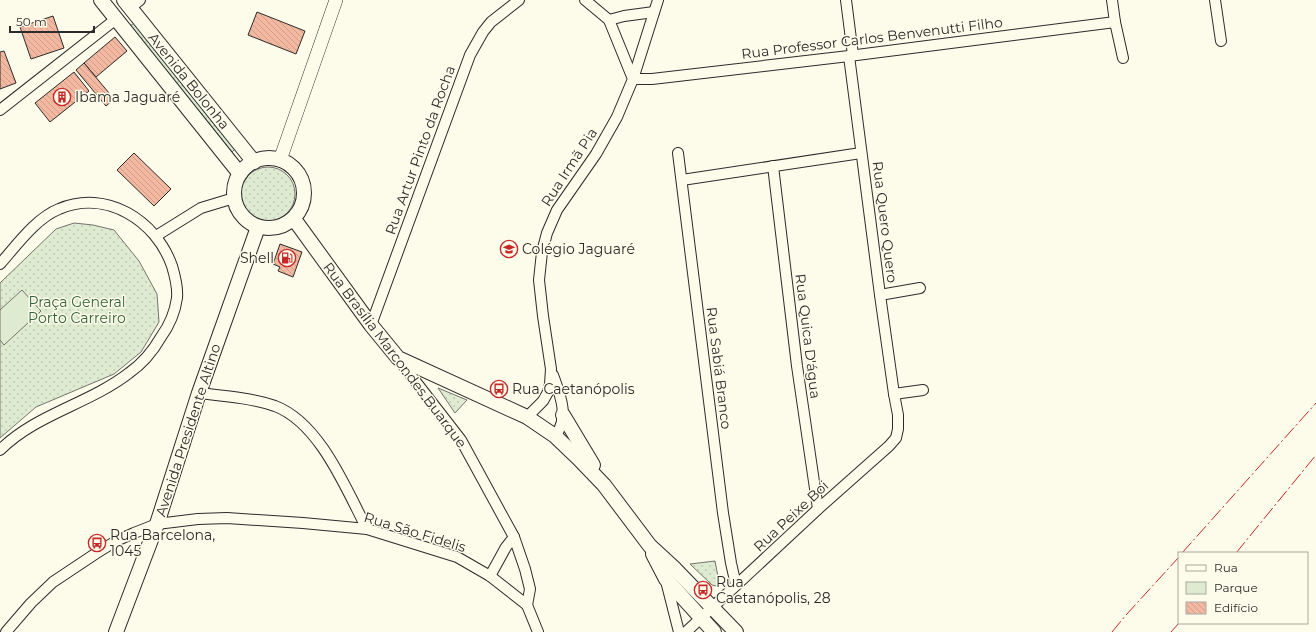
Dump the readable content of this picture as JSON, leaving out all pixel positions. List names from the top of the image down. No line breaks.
{"streets":{"main road":["Avenida Bolonha","Rua Brasília Marcondes Buarque","Avenida Presidente Altino"],"street":["Rua Professor Carlos Benvenutti Filho","Rua Artur Pinto da Rocha","Rua Irmã Pia","Rua Quero Quero","Rua Quica D'água","Rua Sabiá Branco","Rua Peixe Boi","Rua São Fidelis"]},"crossings":[["Rua Professor Carlos Benvenutti Filho","Rua Irmã Pia"],["Rua Professor Carlos Benvenutti Filho","Rua Quero Quero"],["Avenida Bolonha","Rua Brasília Marcondes Buarque"],["Avenida Bolonha","Avenida Presidente Altino"],["Rua Artur Pinto da Rocha","Rua Brasília Marcondes Buarque"],["Rua Quero Quero","Rua Peixe Boi"],["Rua Quica D'água","Rua Peixe Boi"],["Rua Brasília Marcondes Buarque","Avenida Presidente Altino"],["Rua Brasília Marcondes Buarque","Rua São Fidelis"],["Rua Sabiá Branco","Rua Peixe Boi"],["Avenida Presidente Altino","Rua São Fidelis"]],"parks":["Praça General Porto Carreiro"],"places":{"building":["Ibama Jaguaré"],"school or university":["Colégio Jaguaré"],"fuel station":["Shell"],"bus stop":["Rua Caetanópolis","Rua Barcelona, 1045","Rua Caetanópolis, 28"]},"legend":["Rua","Parque","Edifício"],"scale_bar":"50 m"}
